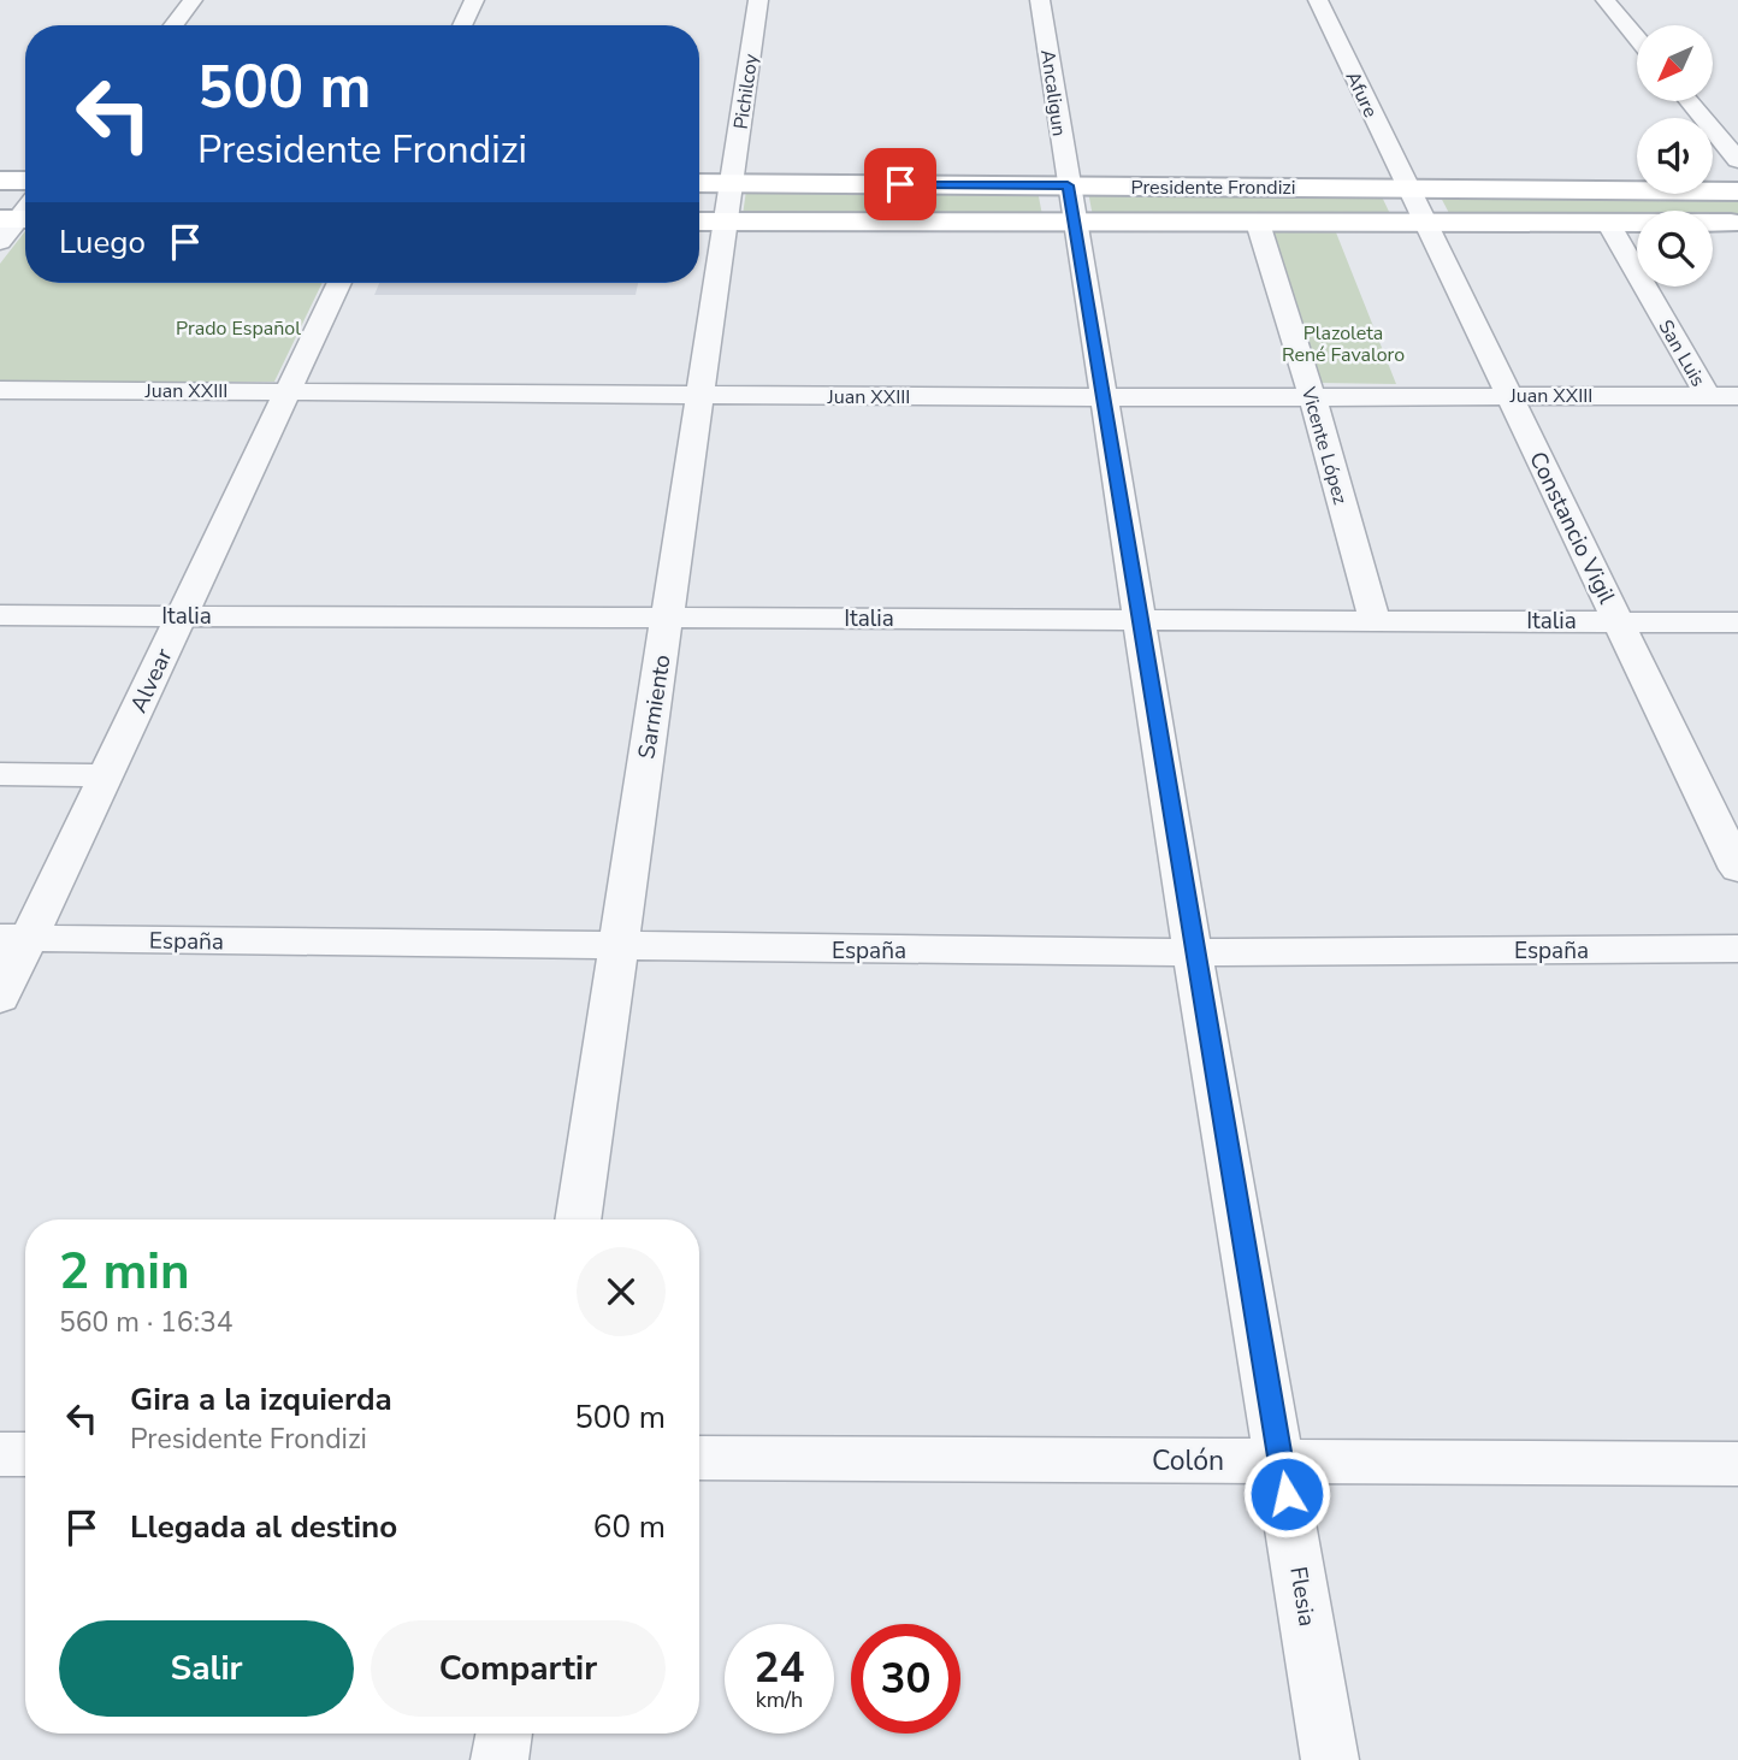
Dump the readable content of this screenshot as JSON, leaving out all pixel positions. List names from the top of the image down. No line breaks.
{"streets":{"main road":["Presidente Frondizi"],"street":["Pichilcoy","Ancaligun","Afure","San Luis","Juan XXIII","Vicente López","Constancio Vigil","Italia","Alvear","Sarmiento","España","Colón","Flesia"]},"crossings":[["Pichilcoy","Presidente Frondizi"],["Pichilcoy","Sarmiento"],["Ancaligun","Presidente Frondizi"],["Ancaligun","Flesia"],["Afure","Presidente Frondizi"],["Afure","Constancio Vigil"],["Presidente Frondizi","San Luis"],["Presidente Frondizi","Vicente López"],["Presidente Frondizi","Constancio Vigil"],["Presidente Frondizi","Sarmiento"],["Presidente Frondizi","Flesia"],["San Luis","Juan XXIII"],["Juan XXIII","Vicente López"],["Juan XXIII","Constancio Vigil"],["Juan XXIII","Alvear"],["Juan XXIII","Sarmiento"],["Juan XXIII","Flesia"],["Vicente López","Italia"],["Constancio Vigil","Italia"],["Italia","Alvear"],["Italia","Sarmiento"],["Italia","Flesia"],["Alvear","España"],["Sarmiento","España"],["España","Flesia"],["Colón","Flesia"]],"parks":["Prado Español","Plazoleta René Favaloro"],"north":"bottom left","page":{"turn":["500 m","Presidente Frondizi"],"then":"Luego","heading":["2 min","560 m · 16:34"],"list":[{"name":"Gira a la izquierda","note":"Presidente Frondizi","value":"500 m"},{"name":"Llegada al destino","value":"60 m"}],"buttons":["Salir","Compartir"],"speed":"24 km/h","limit":"30"}}
